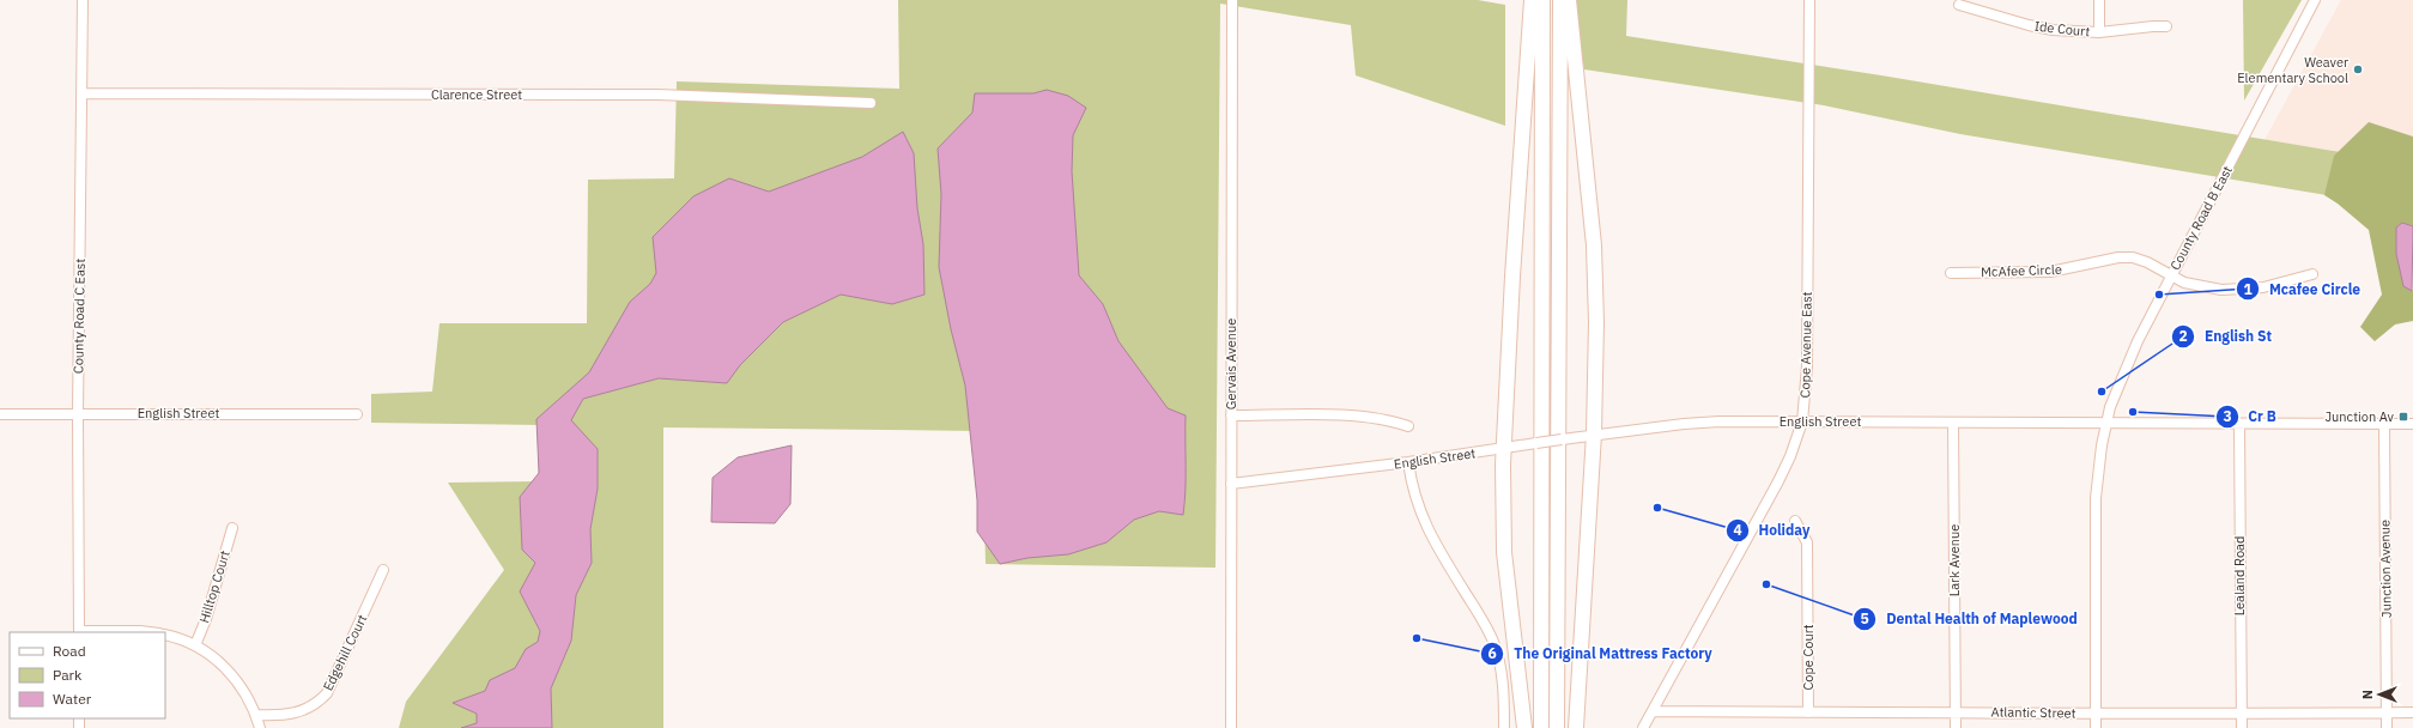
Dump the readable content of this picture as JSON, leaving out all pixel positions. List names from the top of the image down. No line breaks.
{"streets":{"street":["Ide Court","Clarence Street","County Road B East","McAfee Circle","County Road C East","Cope Avenue East","Gervais Avenue","English Street","Lark Avenue","Junction Avenue","Lealand Road","Hilltop Court","Edgehill Court","Cope Court","Atlantic Street"]},"crossings":[["Clarence Street","County Road C East"],["County Road B East","McAfee Circle"],["County Road B East","English Street"],["County Road B East","Atlantic Street"],["County Road C East","English Street"],["Cope Avenue East","English Street"],["Cope Avenue East","Atlantic Street"],["Gervais Avenue","English Street"],["English Street","Lark Avenue"],["English Street","Junction Avenue"],["English Street","Lealand Road"],["Lark Avenue","Atlantic Street"],["Junction Avenue","Atlantic Street"],["Lealand Road","Atlantic Street"],["Cope Court","Atlantic Street"]],"places":{"other":["Weaver Elementary School","Mcafee Circle","English St","Cr B","Holiday","Dental Health of Maplewood","The Original Mattress Factory"],"transit":["Junction Av"]},"legend":["Road","Park","Water"],"north":"left"}
